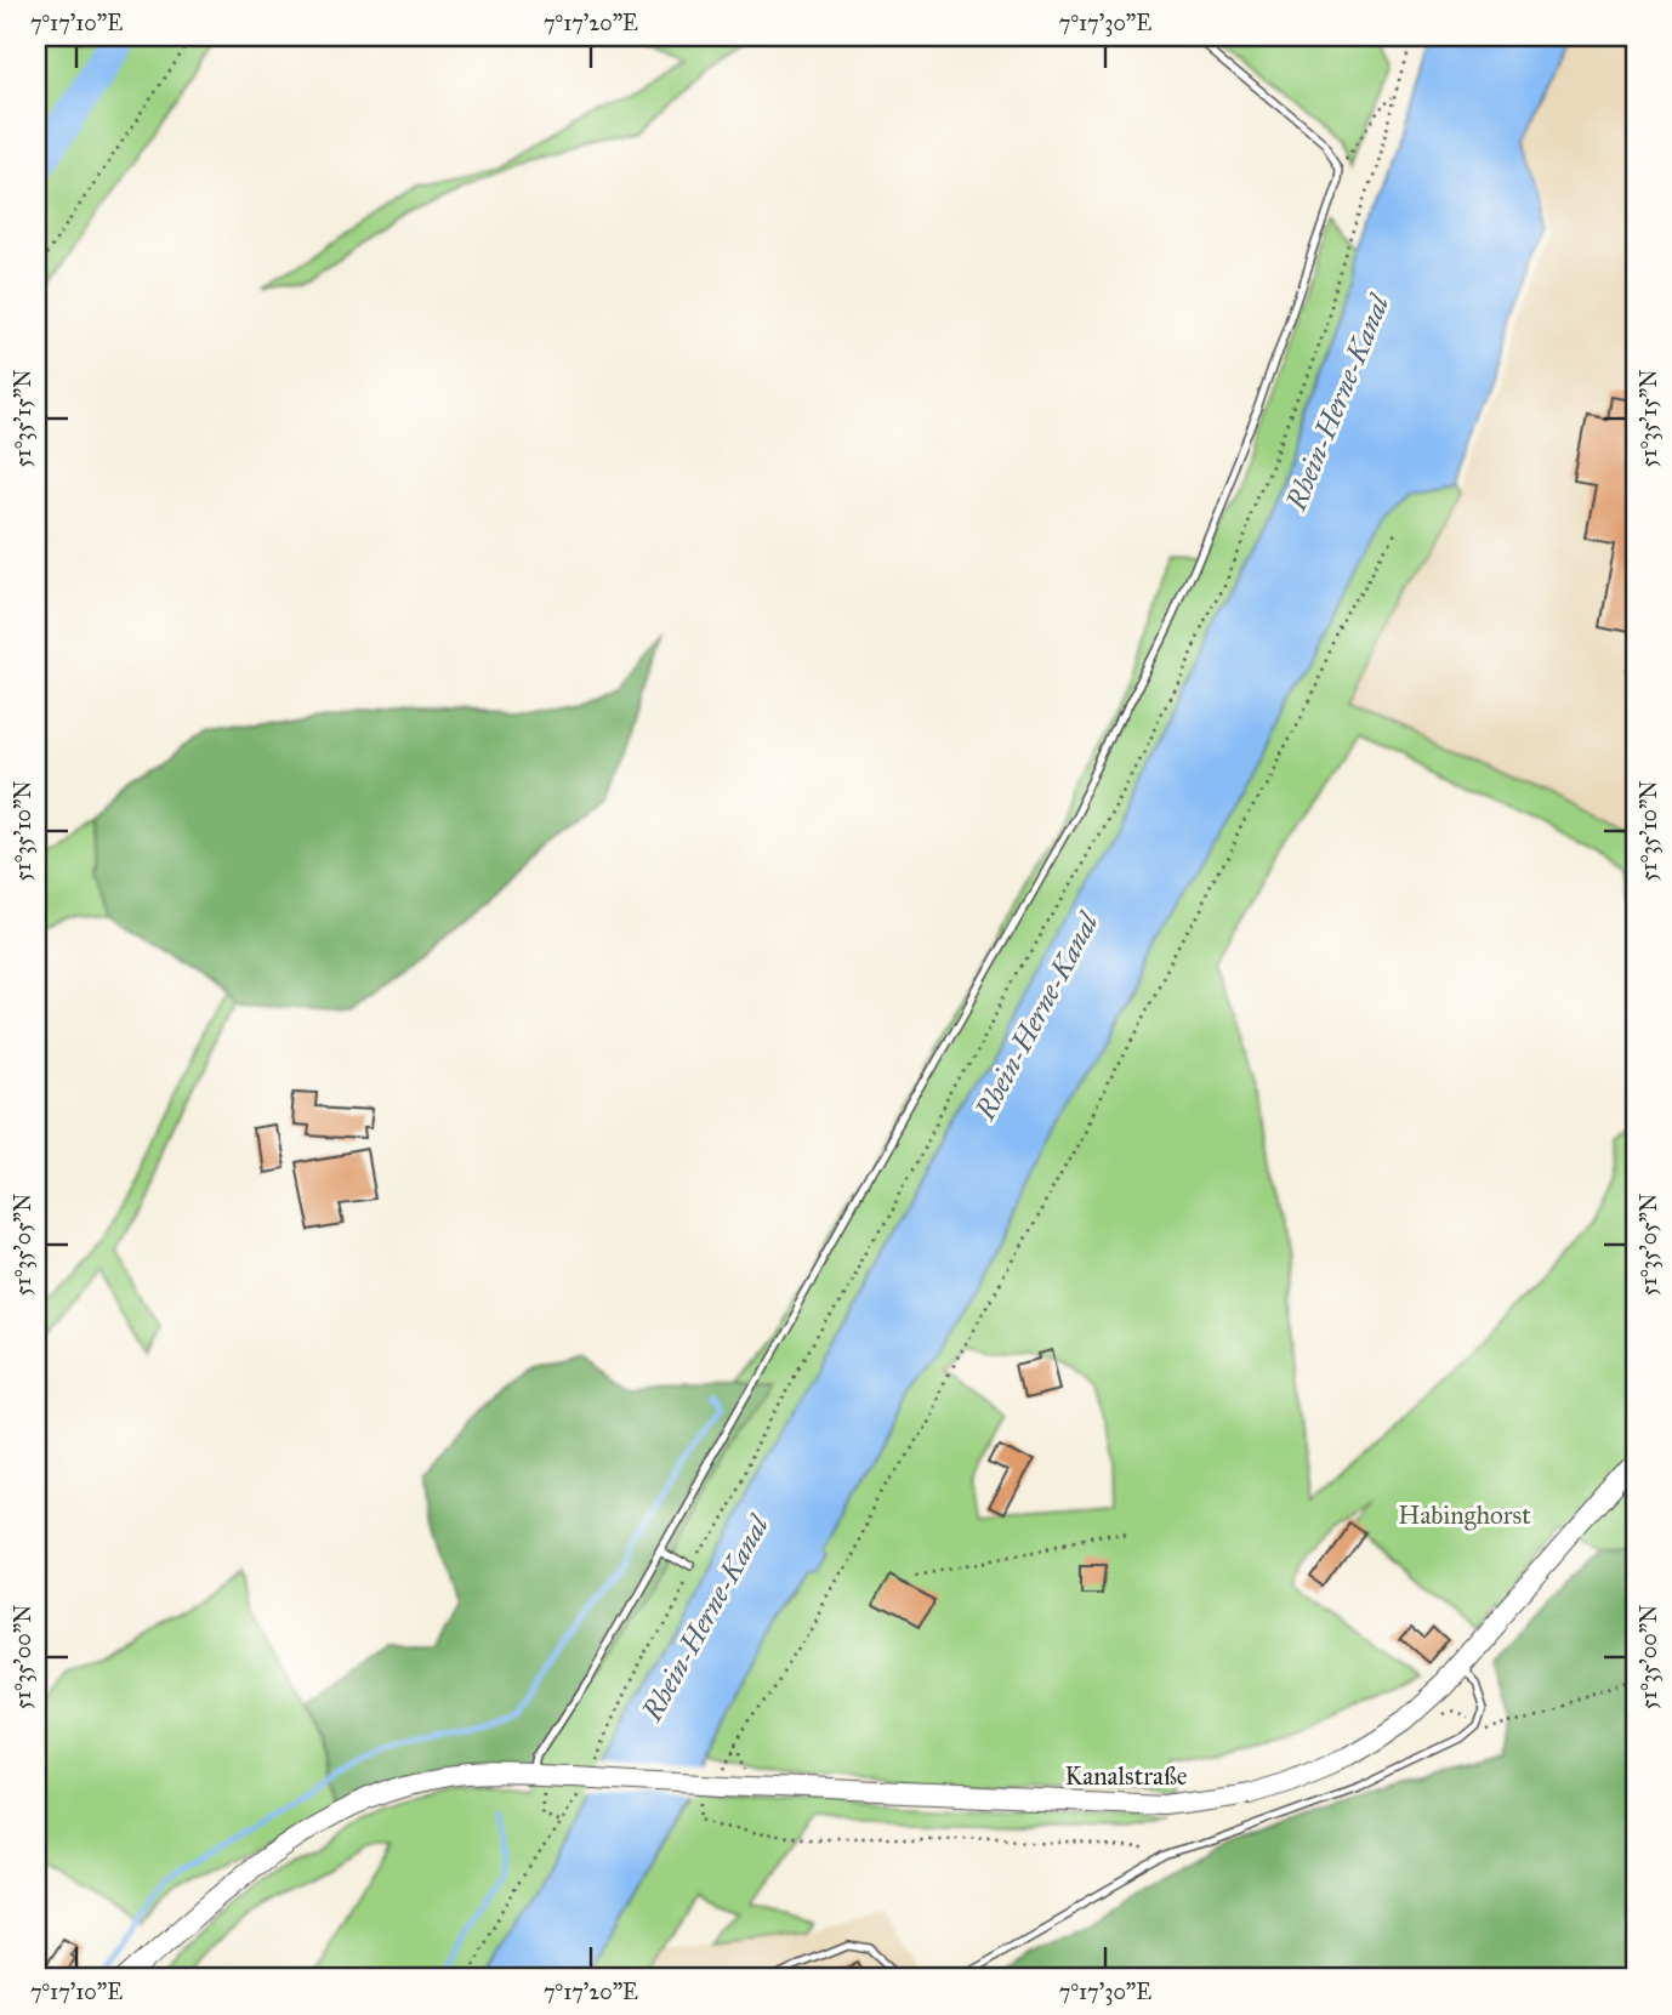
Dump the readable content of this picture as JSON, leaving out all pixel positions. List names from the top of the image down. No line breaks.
{"streets":{"main road":["Kanalstraße"]},"water":["Rhein-Herne-Kanal"],"parks":["Habinghorst"],"coordinates":["7°17'10\"E","7°17'20\"E","7°17'30\"E","51°35'15\"N","51°35'10\"N","51°35'05\"N","51°35'00\"N"]}
